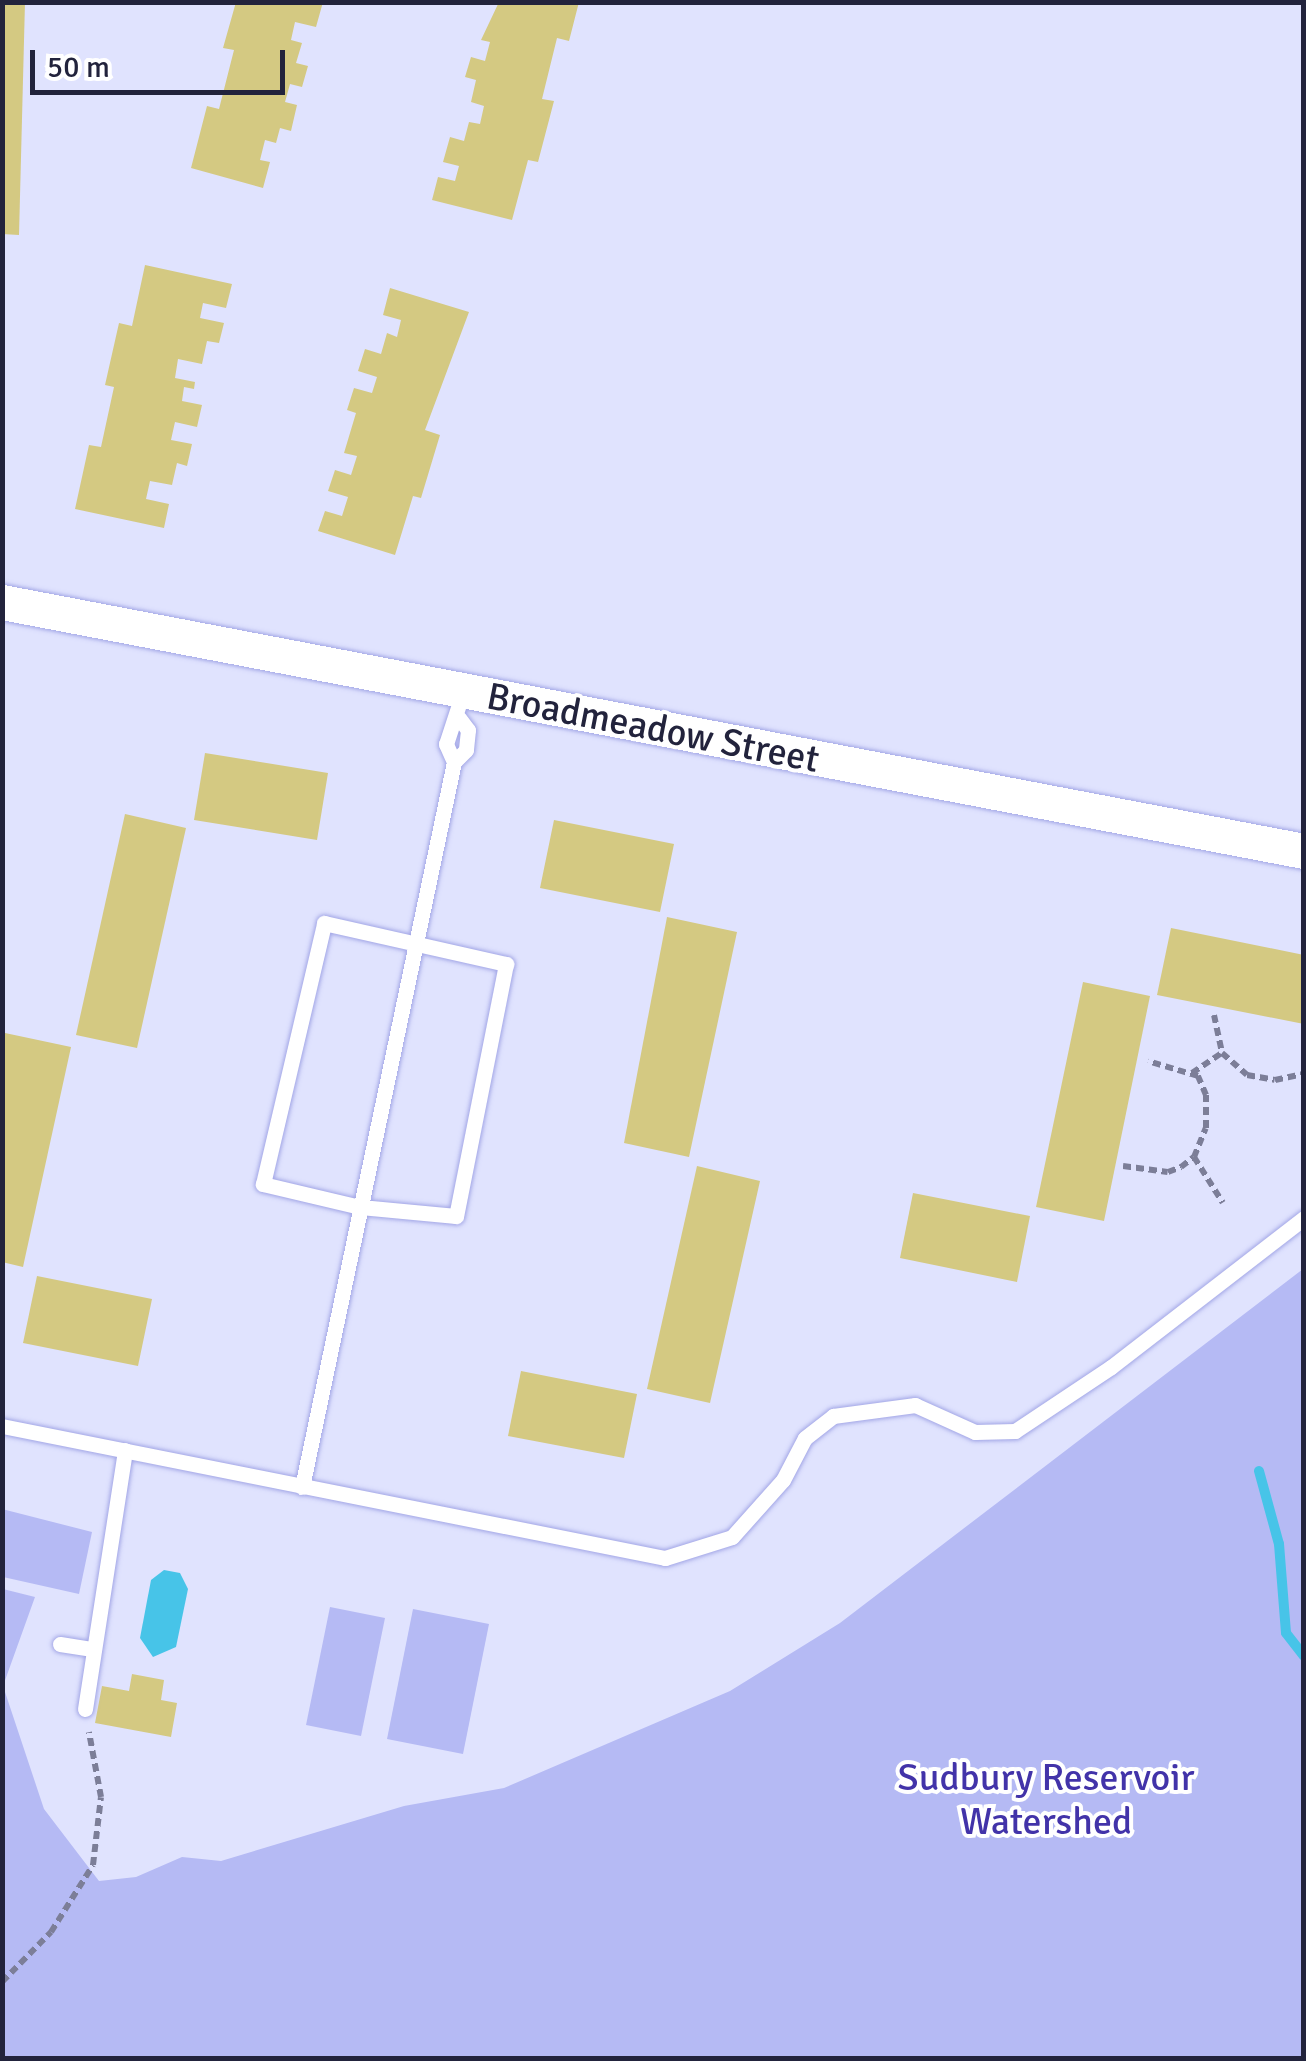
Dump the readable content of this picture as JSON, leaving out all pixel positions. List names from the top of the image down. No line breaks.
{"streets":{"street":["Broadmeadow Street"]},"parks":["Sudbury Reservoir Watershed"],"scale_bar":"50 m"}
